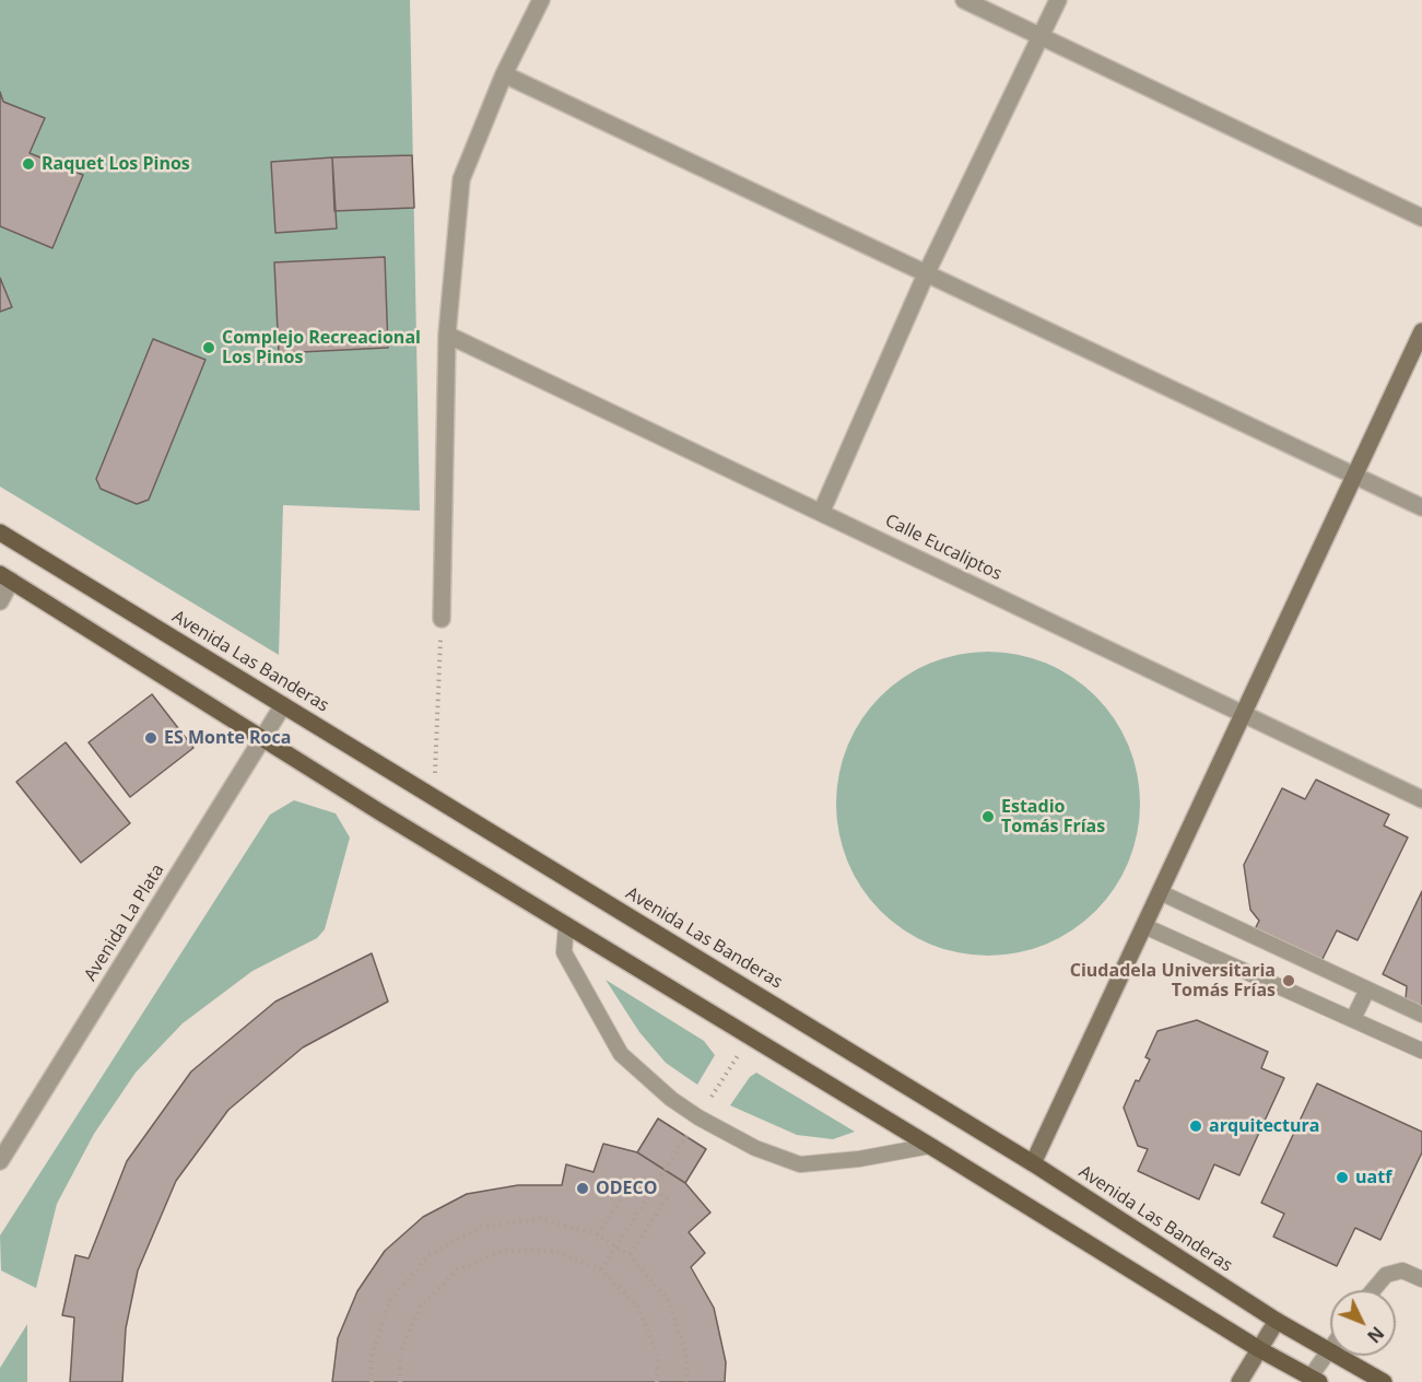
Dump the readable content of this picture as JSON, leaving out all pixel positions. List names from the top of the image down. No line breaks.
{"streets":{"main road":["Avenida Las Banderas"],"street":["Calle Eucaliptos","Avenida La Plata"]},"crossings":[["Avenida Las Banderas","Avenida La Plata"]],"places":["Raquet Los Pinos","Complejo Recreacional Los Pinos","ES Monte Roca","Estadio Tomás Frías","Ciudadela Universitaria Tomás Frías","arquitectura","uatf","ODECO"],"north":"bottom right"}
